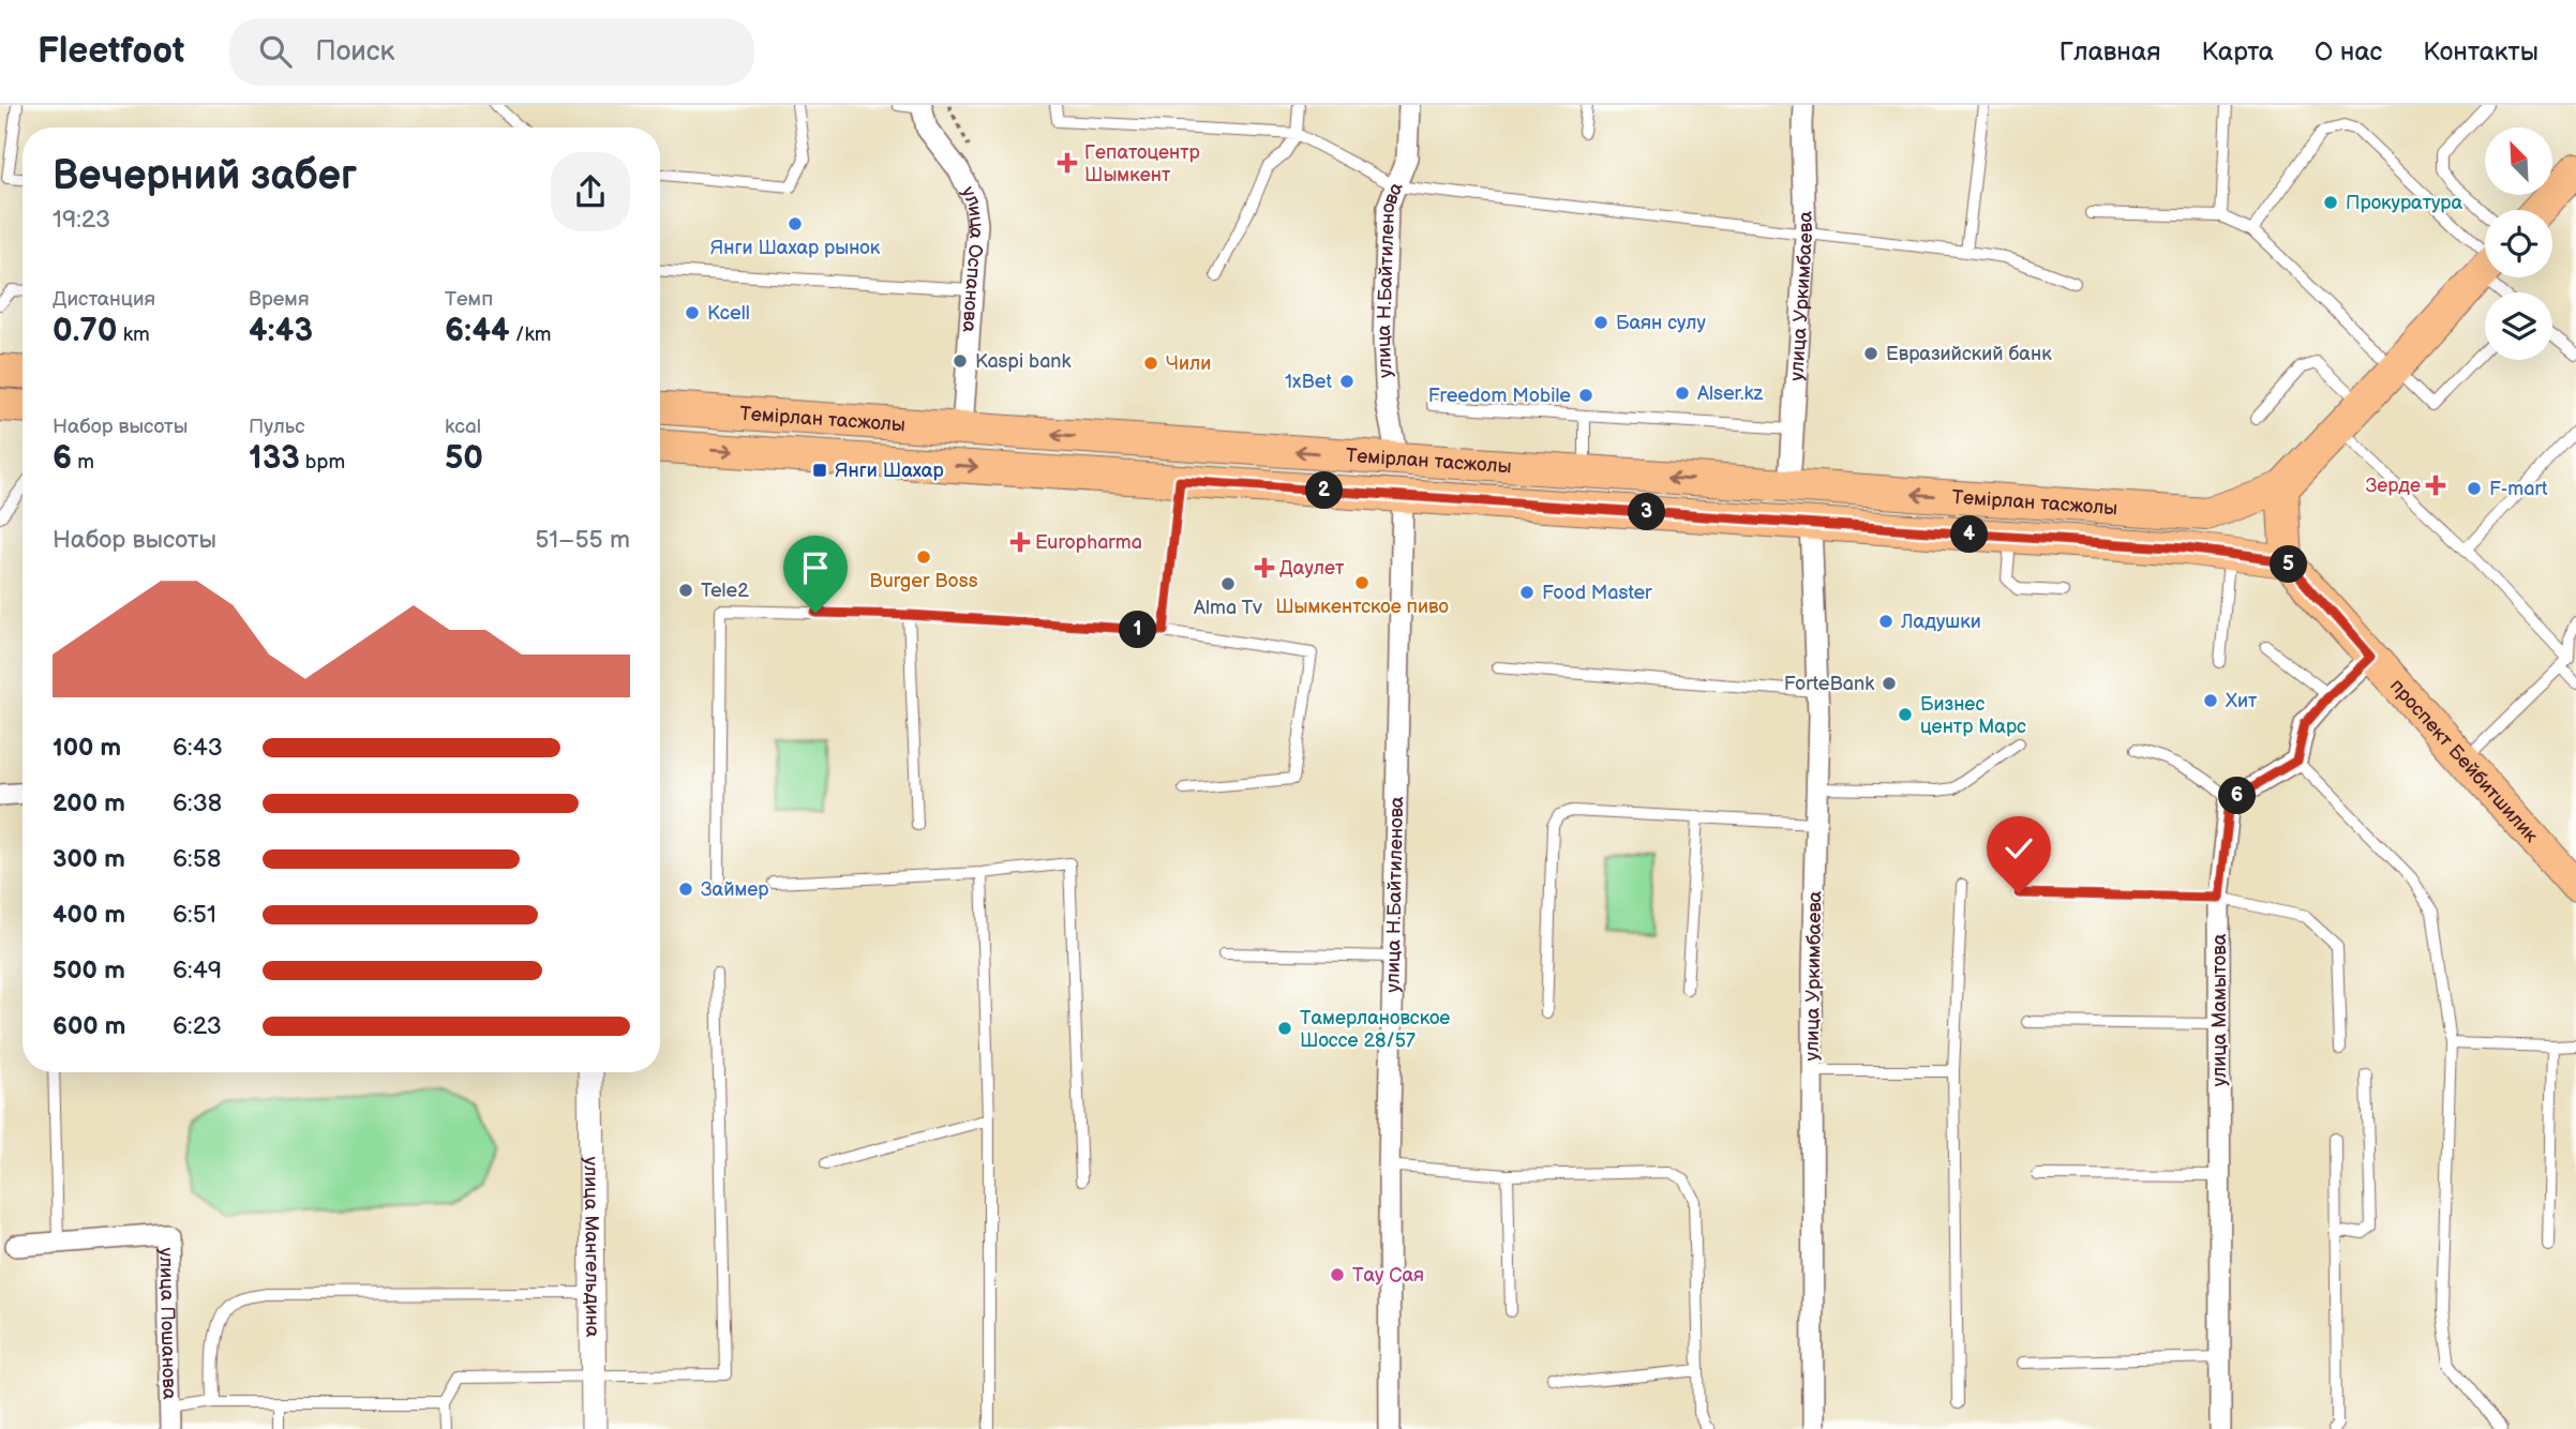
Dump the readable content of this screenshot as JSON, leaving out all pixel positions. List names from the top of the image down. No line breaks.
{"streets":{"main road":["Темірлан тасжолы","проспект Бейбитшилик"],"street":["улица Оспанова","улица Н.Байтиленова","улица Уркимбаева","улица Мамытова","улица Мангельдина","улица Пошанова"]},"crossings":[["улица Оспанова","Темірлан тасжолы"],["улица Н.Байтиленова","Темірлан тасжолы"],["улица Уркимбаева","Темірлан тасжолы"]],"places":{"health":["Гепатоцентр Шымкент","Зерде","Europharma","Даулет"],"other":["Прокуратура","Янги Шахар рынок","Kcell","Баян сулу","Евразийский банк","Kaspi bank","Чили","1xBet","Alser.kz","Freedom Mobile","F-mart","Burger Boss","Шымкентское пиво","Alma Tv","Tele2","Food Master","Ладушки","ForteBank","Хит","Бизнес центр Марс","Займер","Тамерлановское Шоссе 28/57","Тау Сая"],"transit":["Янги Шахар"]},"north":"top left","page":{"header":"Fleetfoot","search":"Поиск","nav":["Главная","Карта","О нас","Контакты"],"heading":["Вечерний забег","19:23"],"stats":[["Дистанция","0.70 km"],["Время","4:43"],["Темп","6:44 /km"],["Набор высоты","6 m"],["Пульс","133 bpm"],["kcal","50"]],"pins":["2","3","4","5","1","6"],"chart":["Набор высоты","51–55 m"],"list":[{"name":"100 m","note":"6:43"},{"name":"200 m","note":"6:38"},{"name":"300 m","note":"6:58"},{"name":"400 m","note":"6:51"},{"name":"500 m","note":"6:49"},{"name":"600 m","note":"6:23"}]}}
